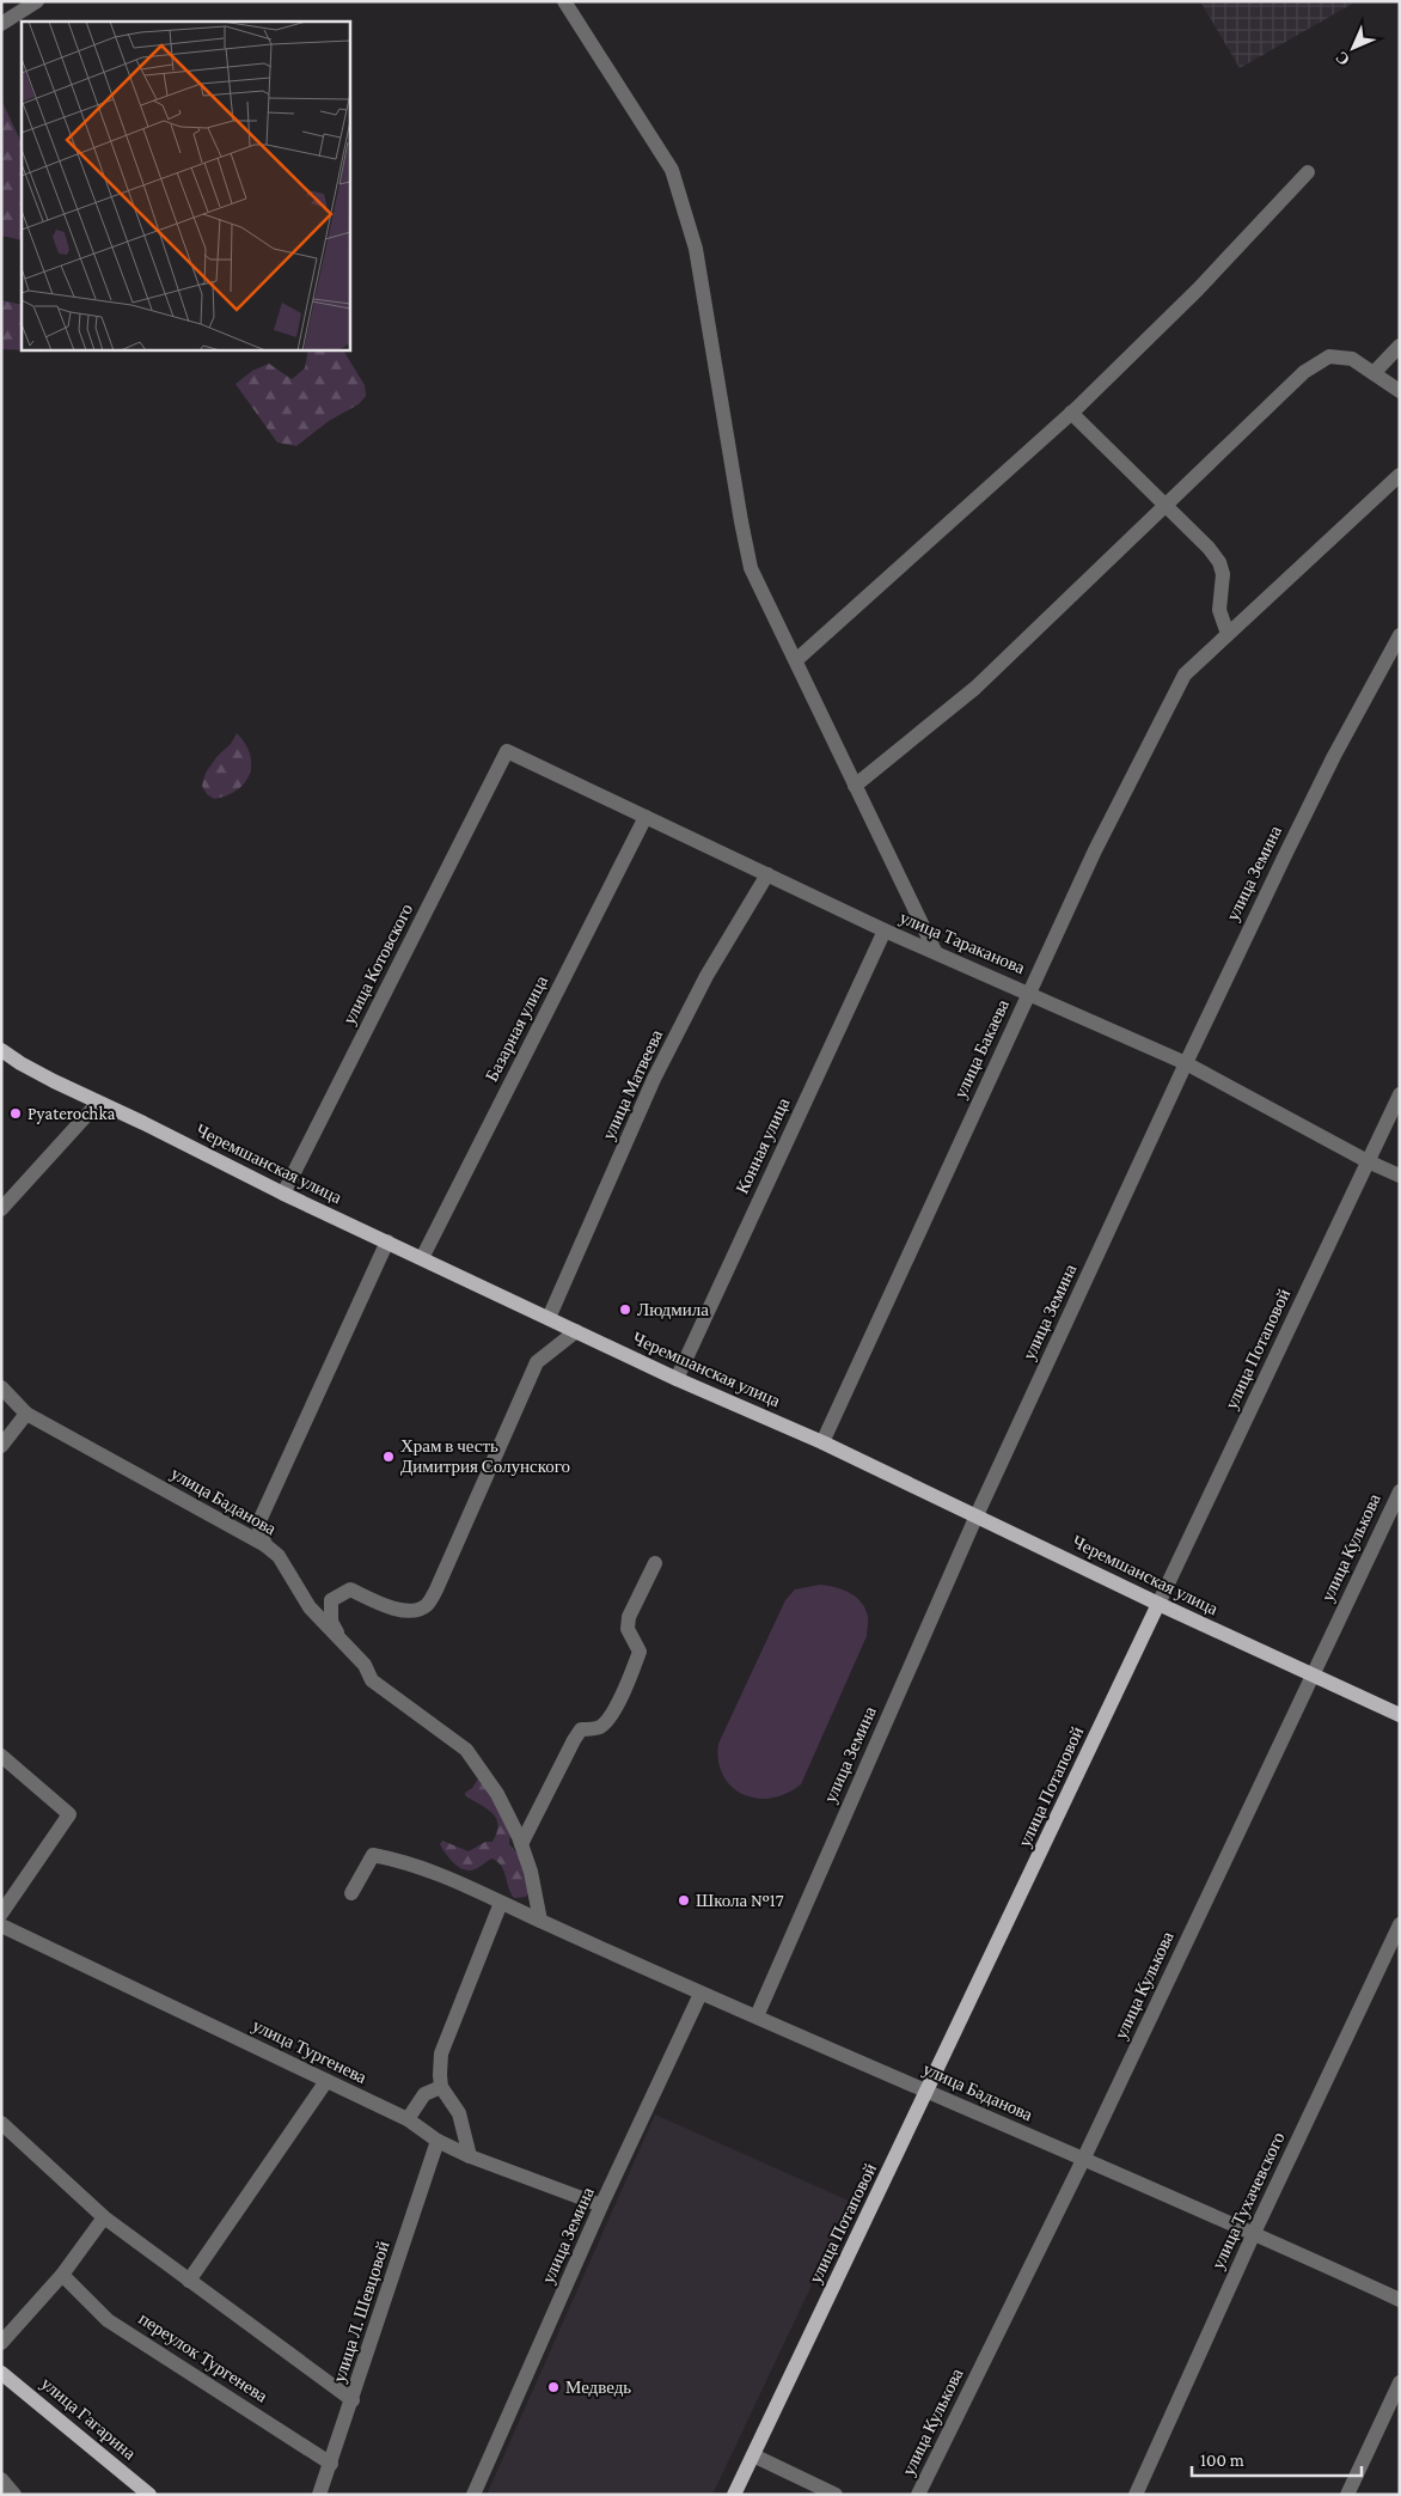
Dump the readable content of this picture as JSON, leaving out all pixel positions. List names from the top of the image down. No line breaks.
{"streets":{"main road":["Черемшанская улица","улица Потаповой","улица Гагарина"],"street":["улица Земина","улица Тараканова","улица Котовского","Базарная улица","улица Бакаева","улица Матвеева","Конная улица","улица Баданова","улица Кулькова","улица Тургенева","улица Тухачевского","улица Л. Шевцовой","переулок Тургенева"]},"crossings":[["улица Земина","улица Тараканова"],["улица Земина","Черемшанская улица"],["улица Земина","улица Баданова"],["улица Земина","улица Тургенева"],["улица Тараканова","улица Котовского"],["улица Тараканова","Базарная улица"],["улица Тараканова","улица Бакаева"],["улица Тараканова","улица Матвеева"],["улица Тараканова","Конная улица"],["улица Тараканова","улица Потаповой"],["улица Котовского","Черемшанская улица"],["Базарная улица","Черемшанская улица"],["улица Бакаева","Черемшанская улица"],["улица Матвеева","Черемшанская улица"],["Конная улица","Черемшанская улица"],["Черемшанская улица","улица Потаповой"],["Черемшанская улица","улица Кулькова"],["улица Потаповой","улица Баданова"],["улица Баданова","улица Кулькова"],["улица Баданова","улица Тухачевского"],["улица Тургенева","улица Л. Шевцовой"],["улица Л. Шевцовой","переулок Тургенева"]],"places":["Pyaterochka","Людмила","Храм в честь Димитрия Солунского","Школа №17","Медведь"],"scale_bar":"100 m","north":"bottom left"}
